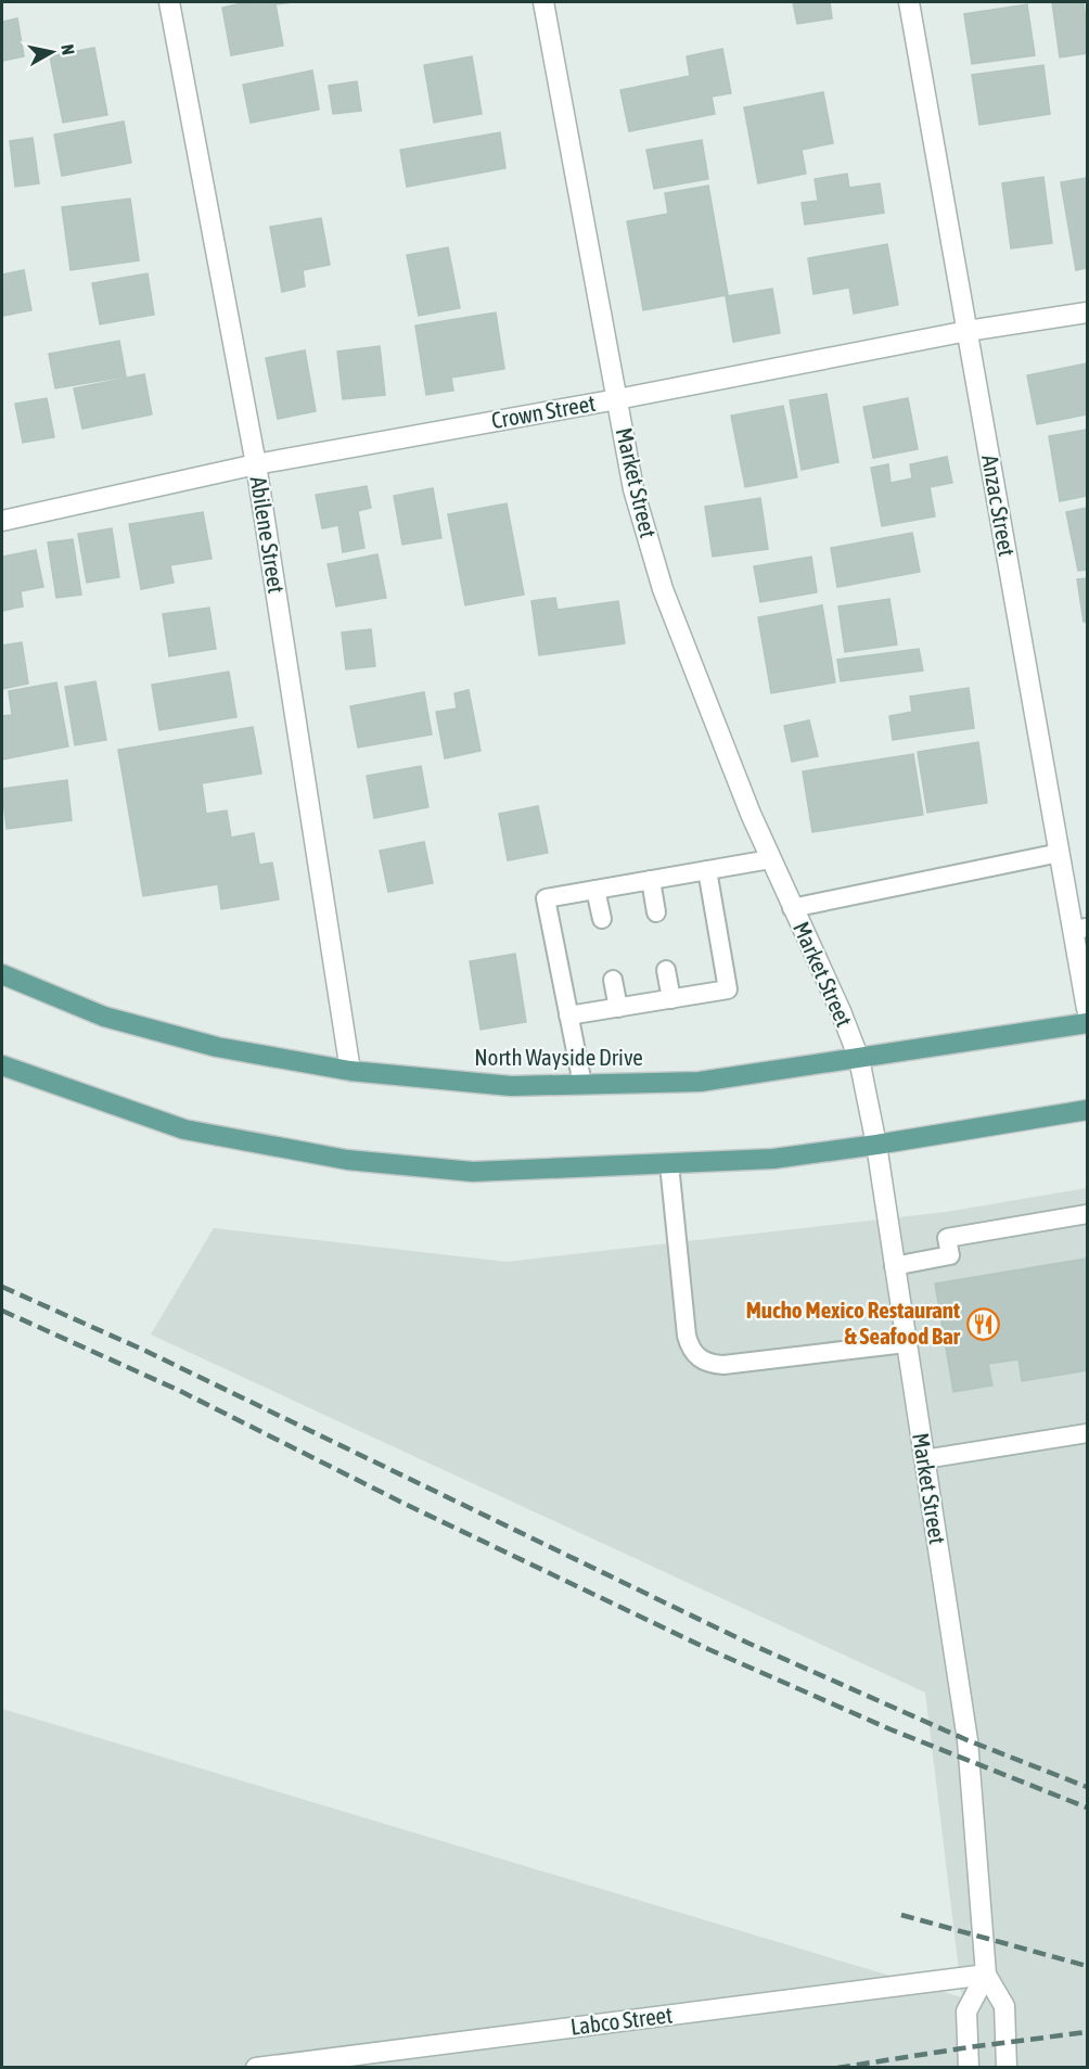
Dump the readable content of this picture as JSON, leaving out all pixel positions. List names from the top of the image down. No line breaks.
{"streets":{"main road":["North Wayside Drive"],"street":["Crown Street","Market Street","Anzac Street","Abilene Street","Labco Street"]},"crossings":[["Crown Street","Market Street"],["Crown Street","Anzac Street"],["Crown Street","Abilene Street"],["Market Street","North Wayside Drive"],["Market Street","Labco Street"],["Abilene Street","North Wayside Drive"]],"places":{"restaurant":["Mucho Mexico Restaurant & Seafood Bar"]},"north":"right"}
